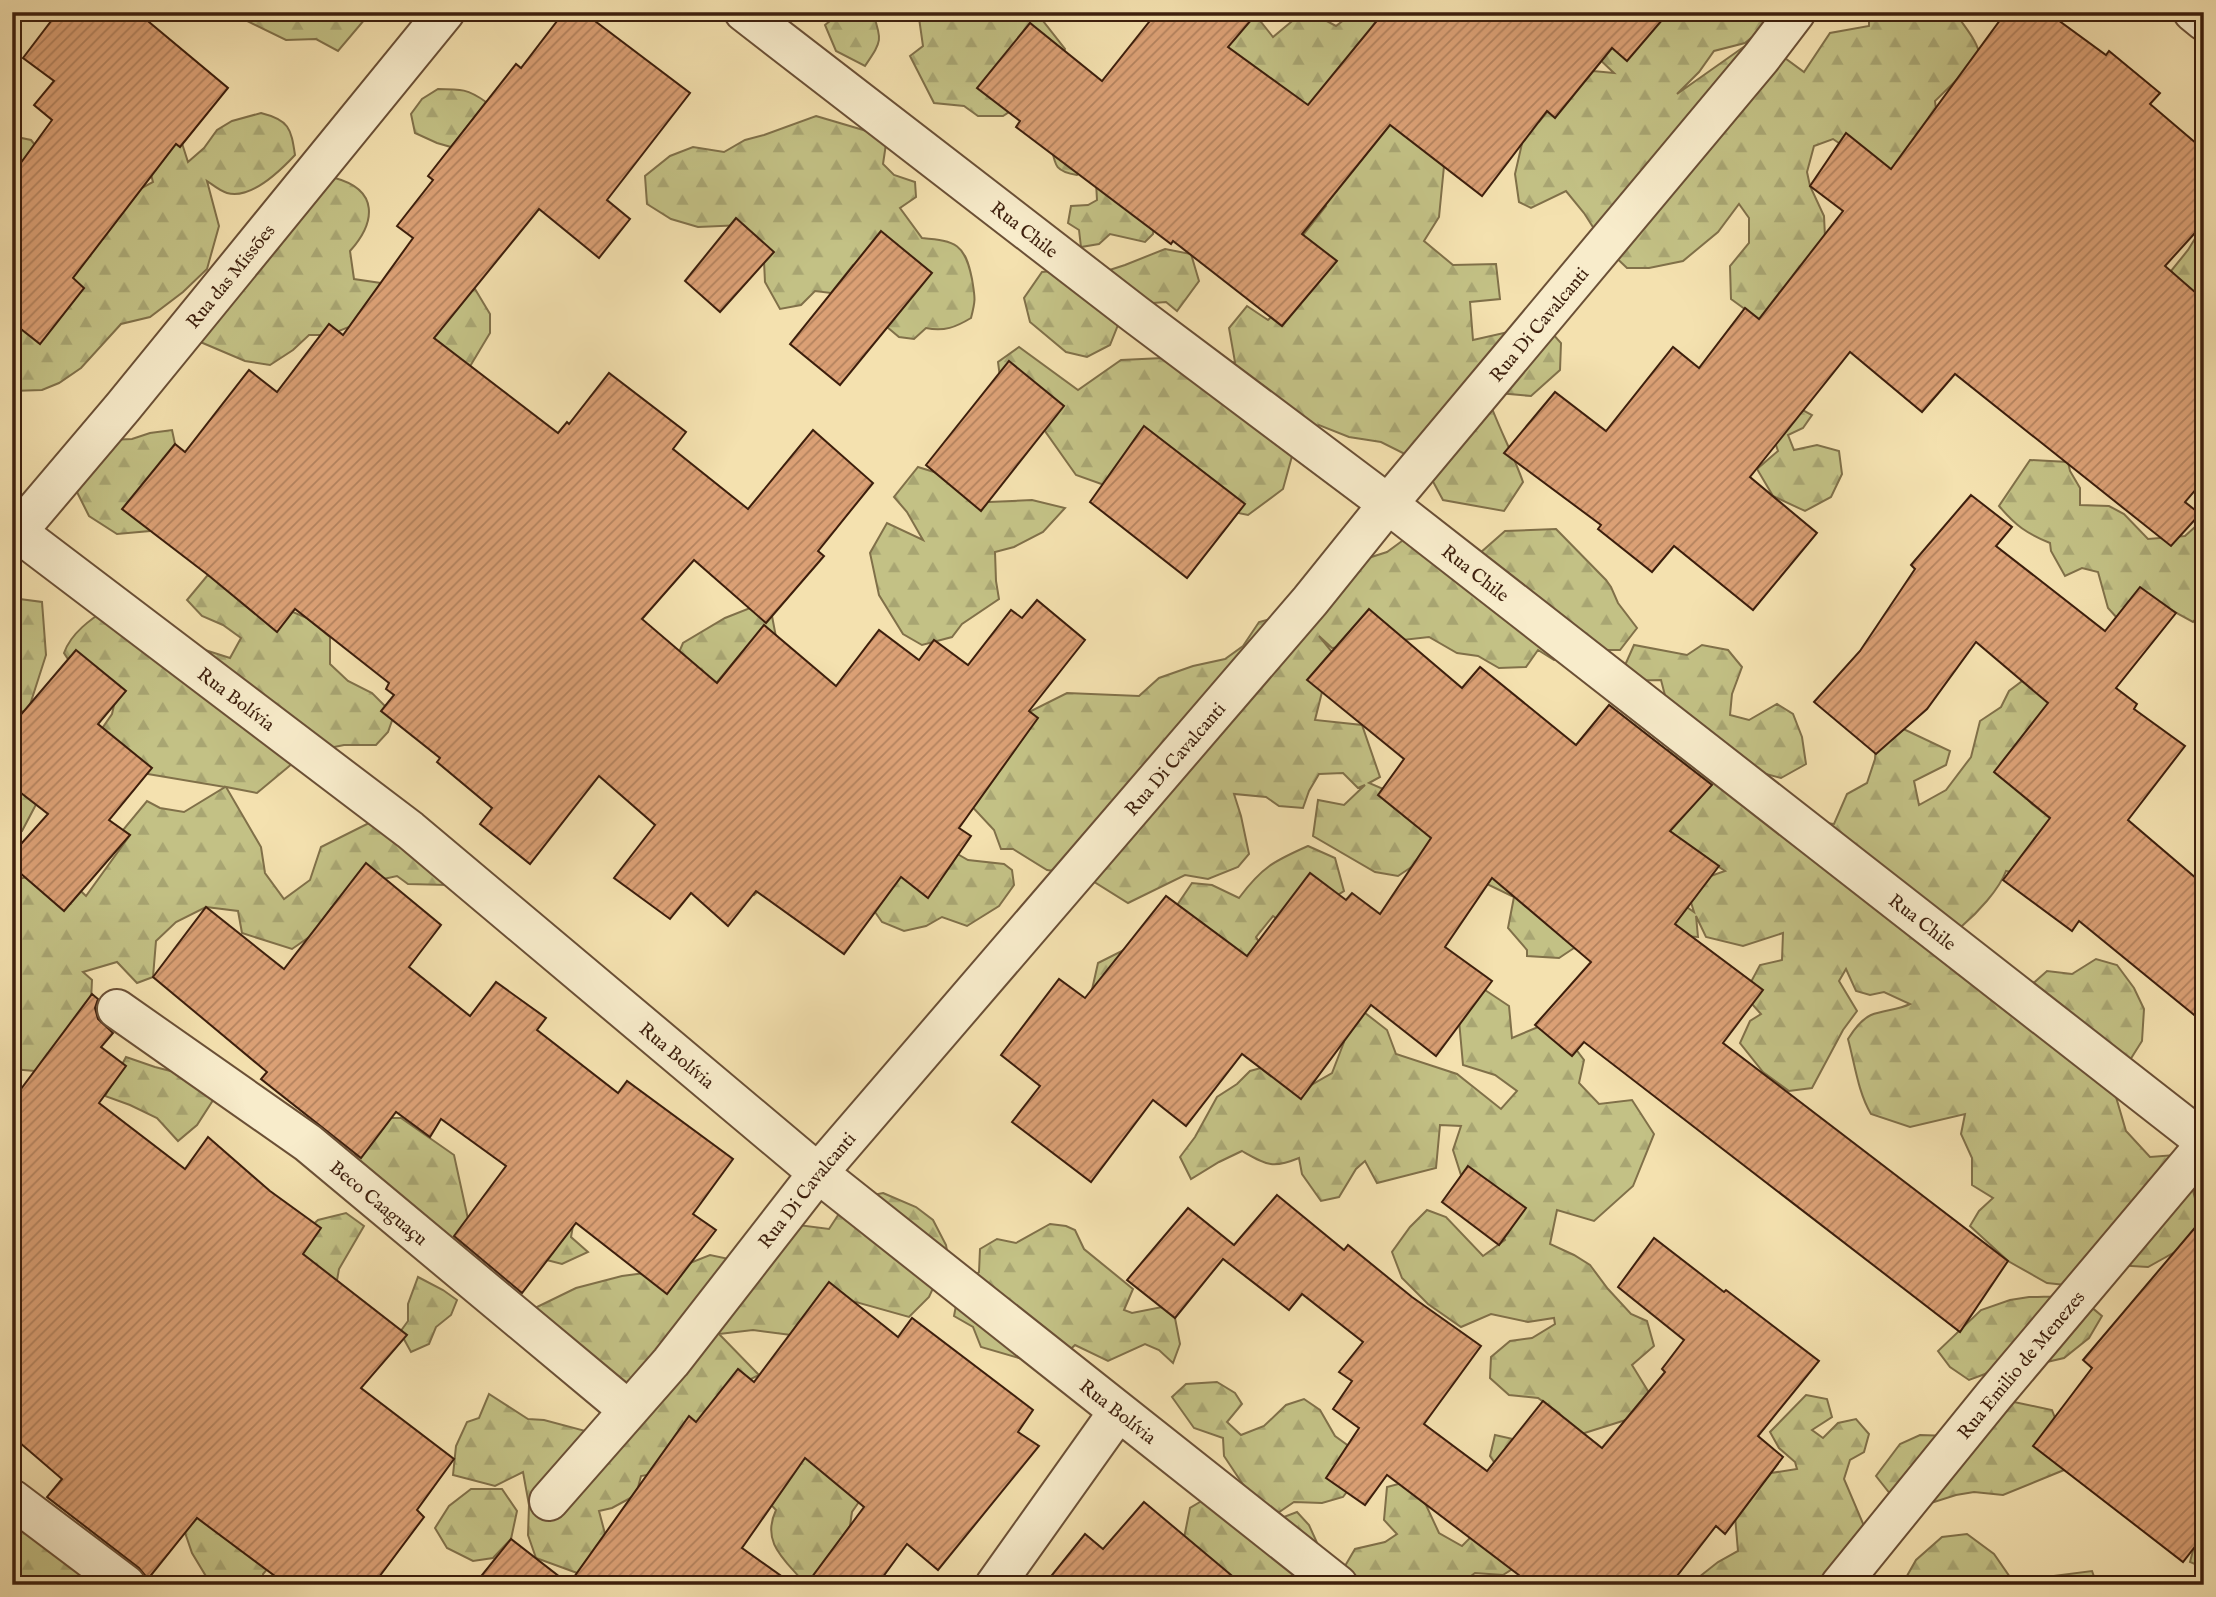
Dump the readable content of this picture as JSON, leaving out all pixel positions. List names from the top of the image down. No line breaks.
{"streets":{"street":["Rua Chile","Rua das Missões","Rua Di Cavalcanti","Rua Bolívia","Beco Caaguaçu","Rua Emilio de Menezes"]},"crossings":[["Rua Chile","Rua Di Cavalcanti"],["Rua das Missões","Rua Bolívia"],["Rua Di Cavalcanti","Rua Bolívia"],["Rua Di Cavalcanti","Beco Caaguaçu"]]}
